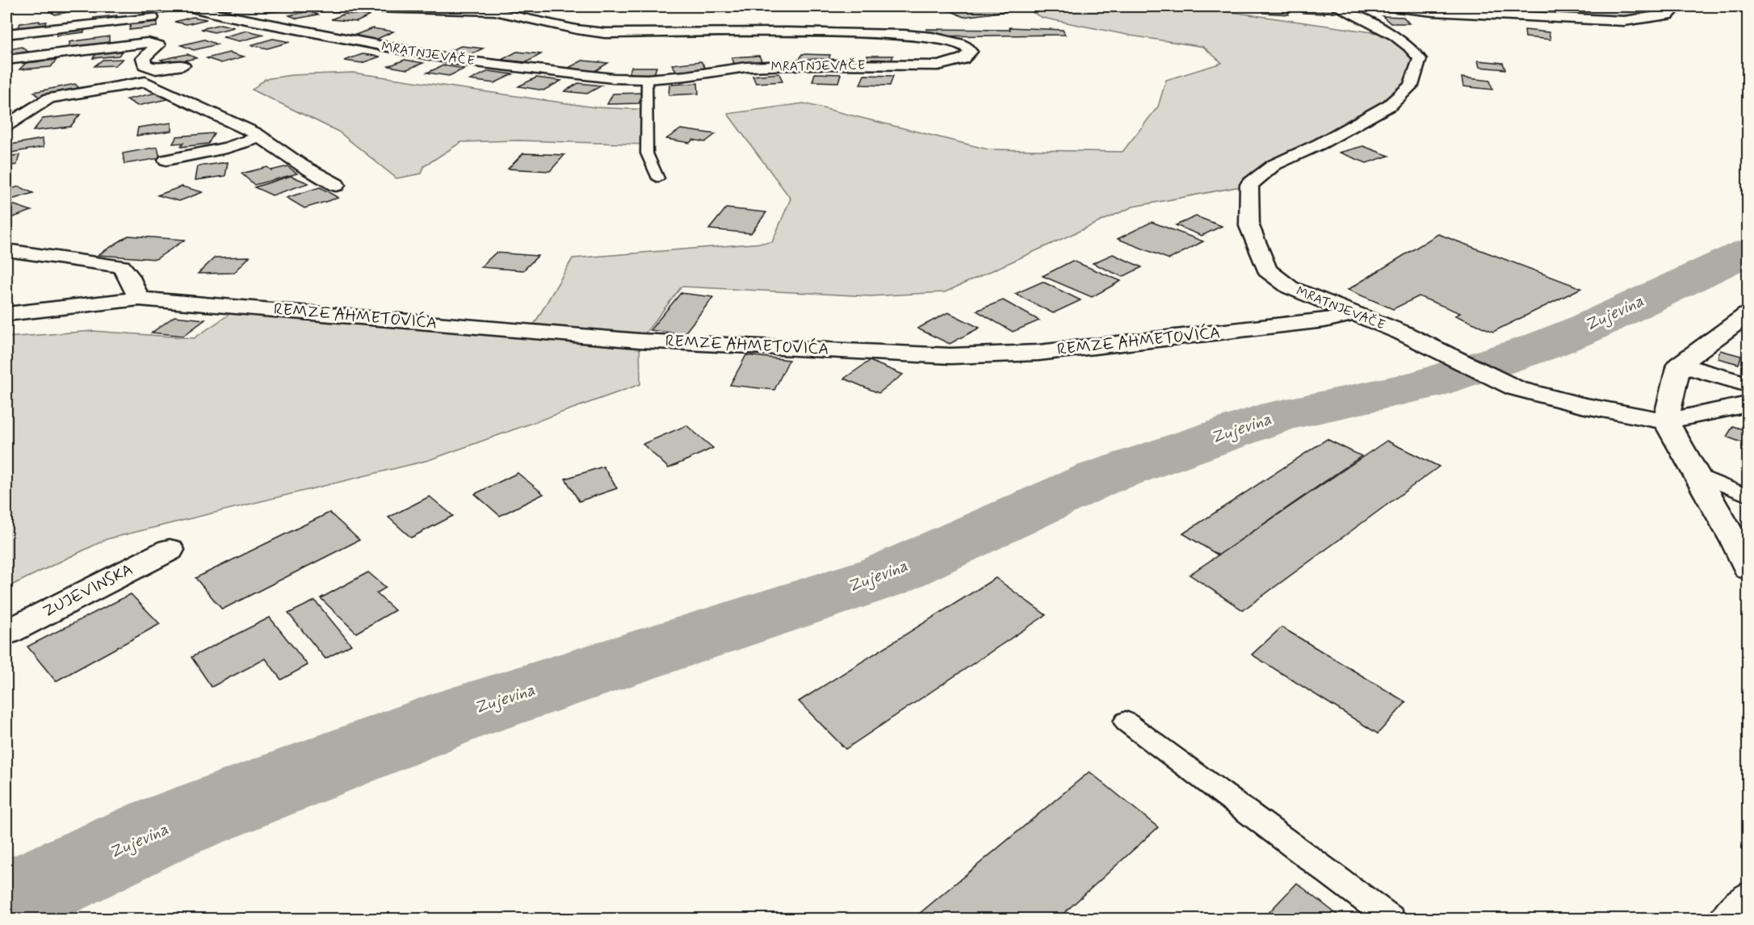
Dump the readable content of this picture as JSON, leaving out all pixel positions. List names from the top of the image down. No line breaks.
{"streets":{"street":["MRATNJEVAČE","REMZE AHMETOVIĆA","ZUJEVINSKA"]},"crossings":[["MRATNJEVAČE","REMZE AHMETOVIĆA"]],"water":["Zujevina"]}
